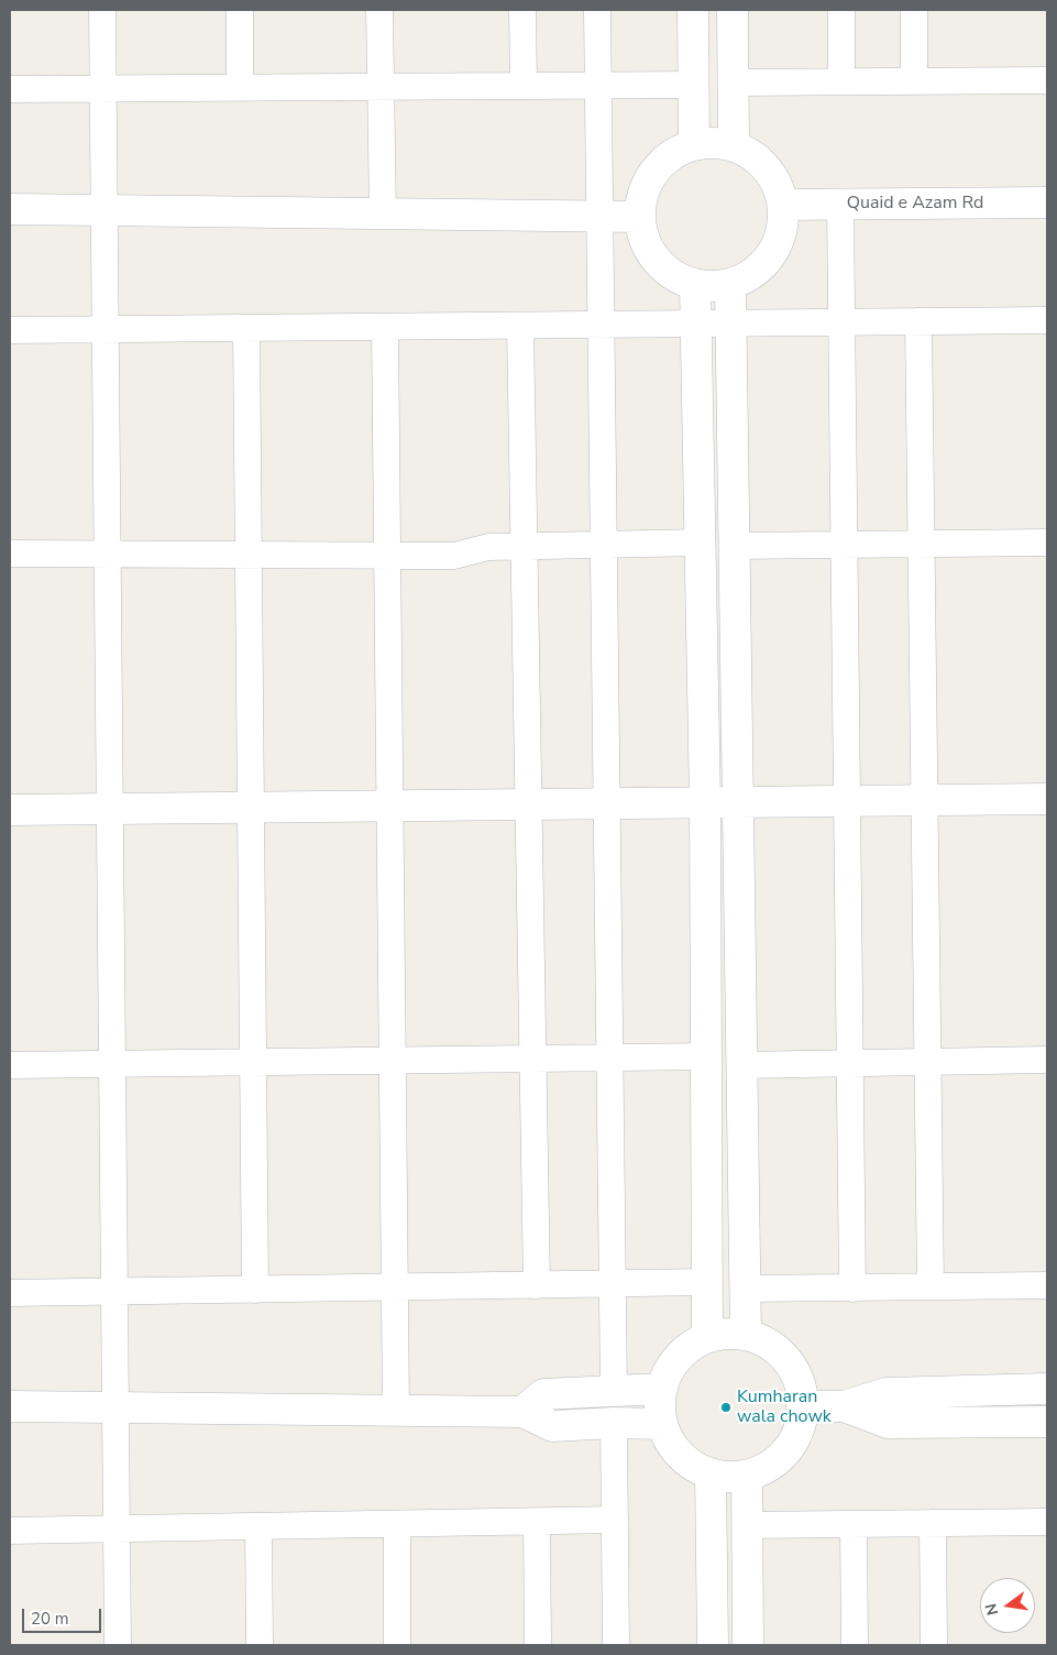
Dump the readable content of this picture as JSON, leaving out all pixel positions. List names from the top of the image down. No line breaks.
{"streets":{"street":["Quaid e Azam Rd"]},"places":["Kumharan wala chowk"],"scale_bar":"20 m","north":"left"}
